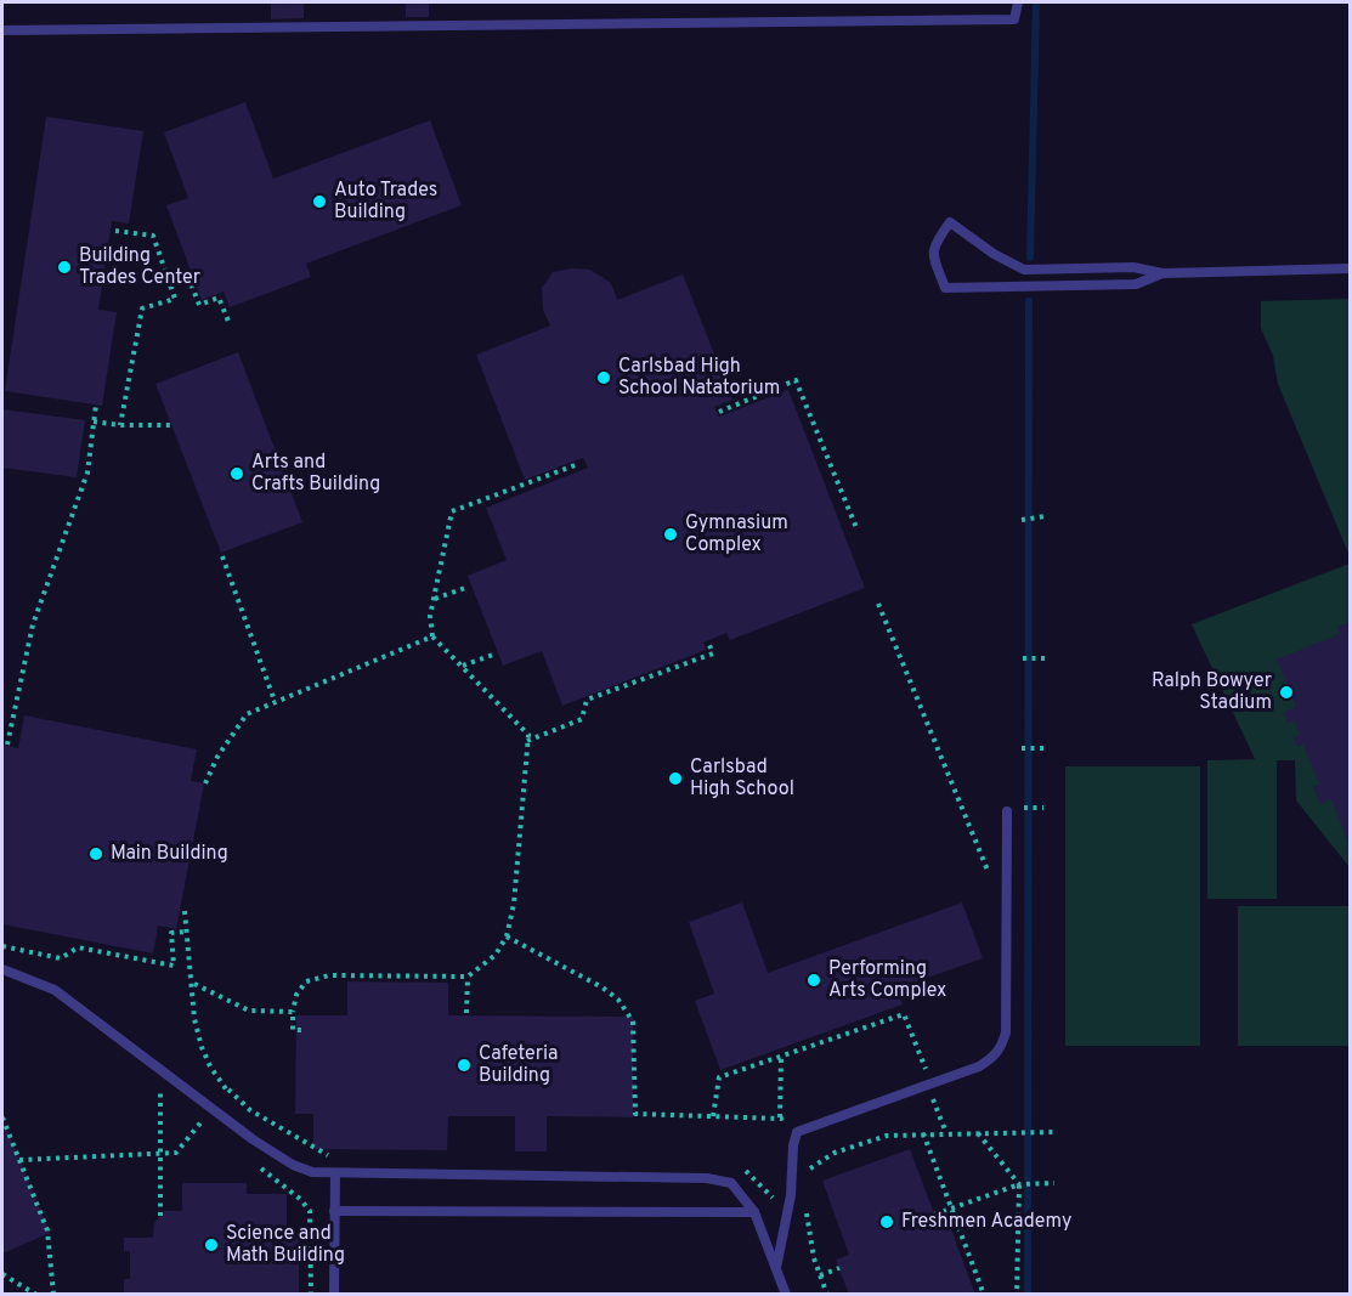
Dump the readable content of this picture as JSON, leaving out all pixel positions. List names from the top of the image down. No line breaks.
{"places":["Auto Trades Building","Building Trades Center","Carlsbad High School Natatorium","Arts and Crafts Building","Gymnasium Complex","Ralph Bowyer Stadium","Carlsbad High School","Main Building","Performing Arts Complex","Cafeteria Building","Freshmen Academy","Science and Math Building"]}
